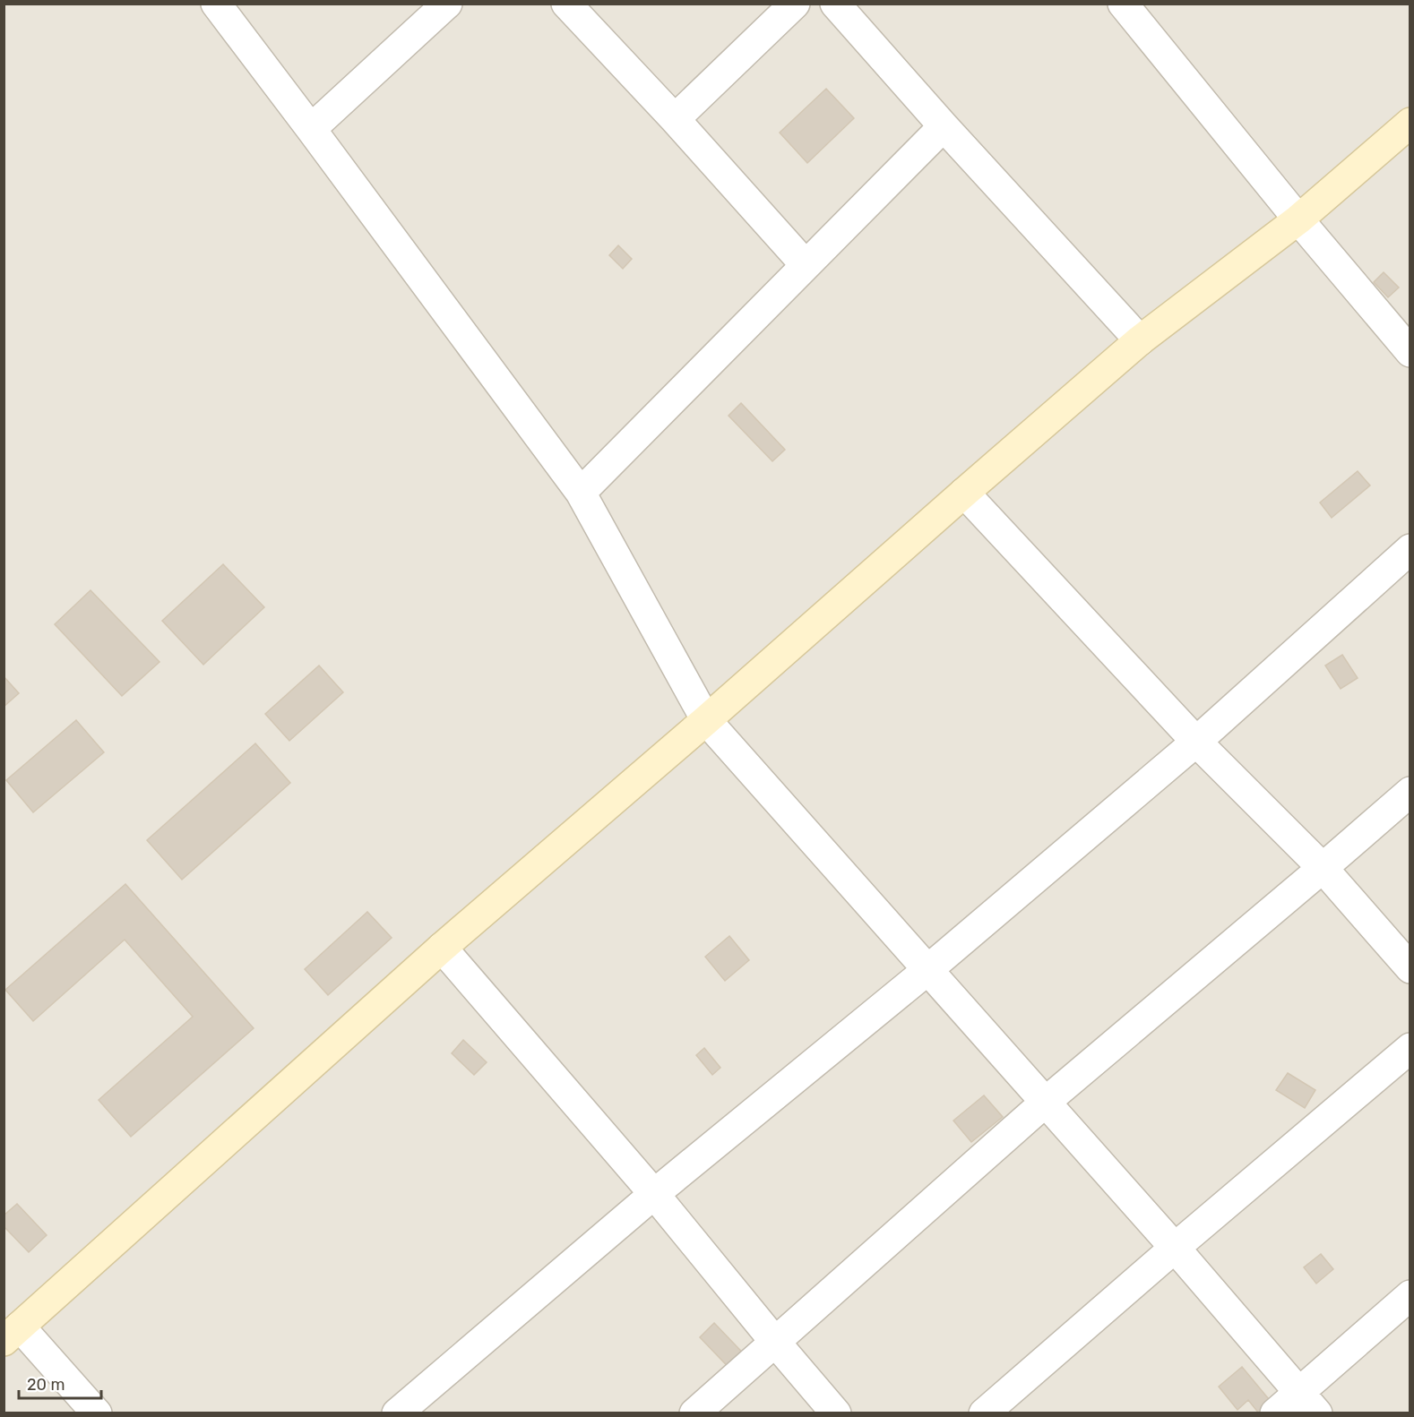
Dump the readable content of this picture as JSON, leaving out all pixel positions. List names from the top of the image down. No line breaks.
{"scale_bar":"20 m"}
